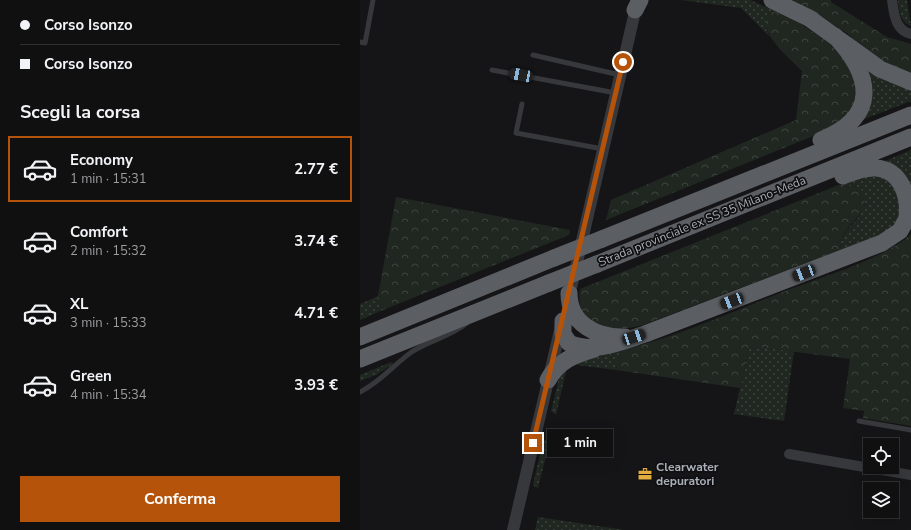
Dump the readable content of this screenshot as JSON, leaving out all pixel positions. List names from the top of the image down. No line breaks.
{"streets":{"highway":["Strada provinciale ex SS 35 Milano-Meda"]},"places":{"office":["Clearwater depuratori"]},"page":{"banner":["Corso Isonzo","Corso Isonzo"],"heading":"Scegli la corsa","list":[{"name":"Economy","note":"1 min · 15:31","value":"2.77 €"},{"name":"Comfort","note":"2 min · 15:32","value":"3.74 €"},{"name":"XL","note":"3 min · 15:33","value":"4.71 €"},{"name":"Green","note":"4 min · 15:34","value":"3.93 €"}],"bubble":"1 min","buttons":"Conferma"}}
